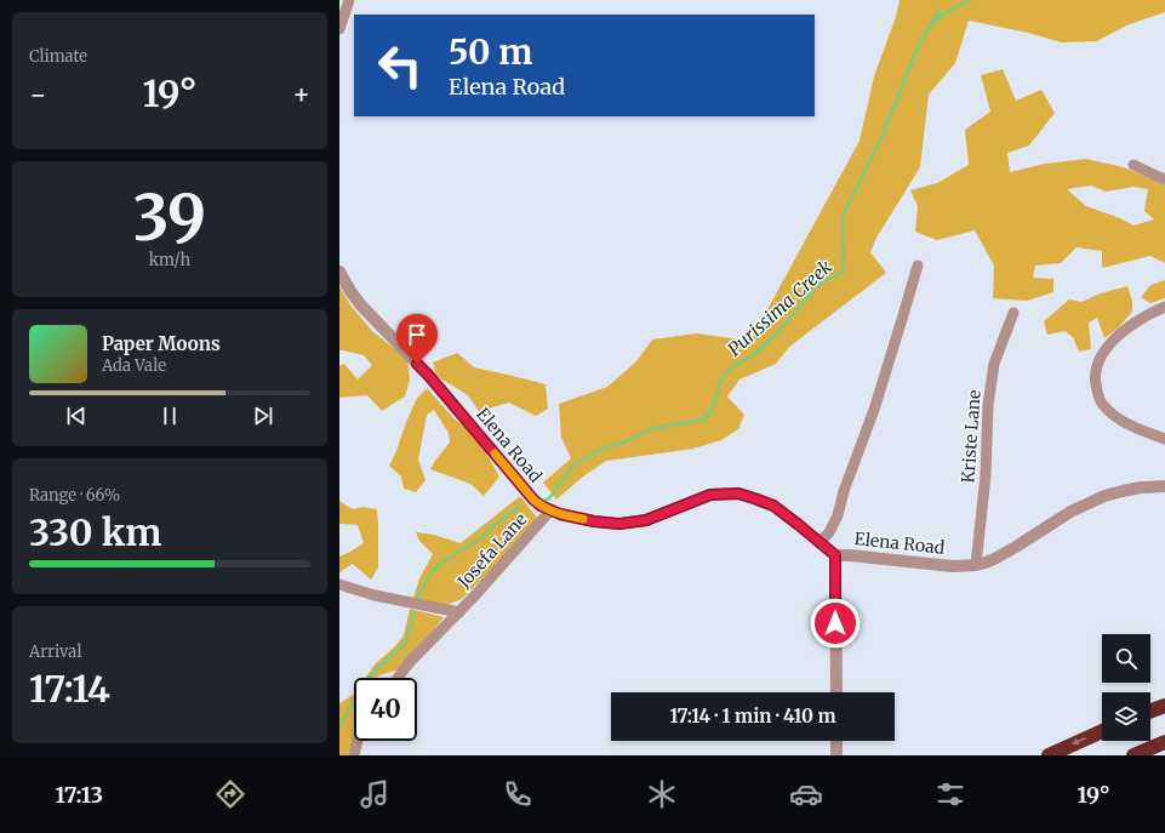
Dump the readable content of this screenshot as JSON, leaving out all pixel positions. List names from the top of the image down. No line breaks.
{"streets":{"street":["Kriste Lane","Elena Road","Josefa Lane"]},"crossings":[["Kriste Lane","Elena Road"],["Elena Road","Josefa Lane"]],"water":["Purissima Creek"],"page":{"tile":["Climate",["39","km/h"],["Range · 66%","330 km"],["Arrival","17:14"]],"turn":["50 m","Elena Road"],"heat":["−","19°","+"],"song":["Paper Moons","Ada Vale"],"limit":"40","trip":"17:14 · 1 min · 410 m","tabs":["17:13","19°"]}}
